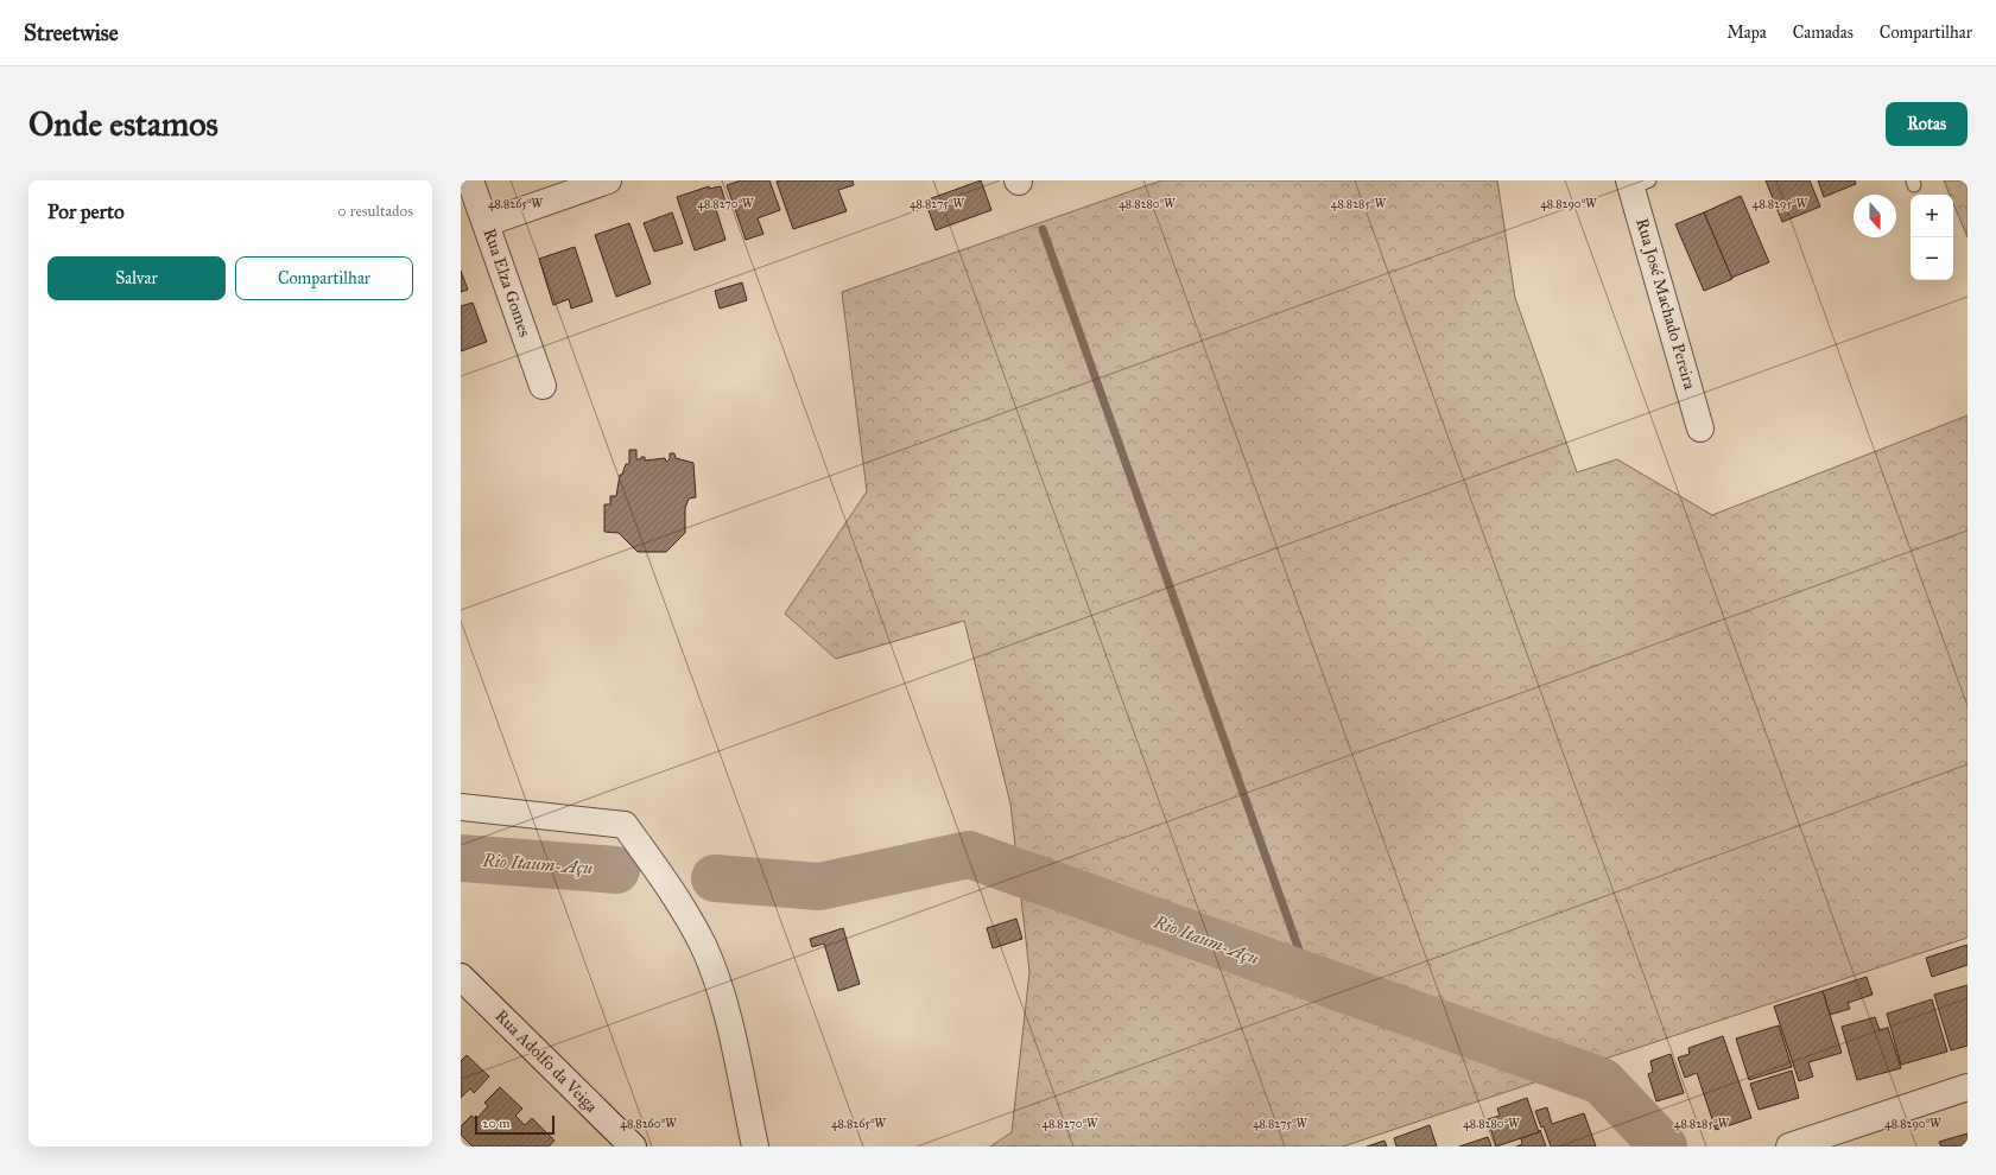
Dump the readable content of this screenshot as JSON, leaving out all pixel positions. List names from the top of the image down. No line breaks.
{"streets":{"street":["Rua Elza Gomes","Rua José Machado Pereira","Rua Adolfo da Veiga"]},"water":["Rio Itaum-Açu"],"scale_bar":"20 m","north":"bottom","page":{"header":"Streetwise","nav":["Mapa","Camadas","Compartilhar"],"buttons":["Rotas",["Salvar","Compartilhar"]],"title":"Onde estamos","heading":["Por perto","0 resultados"],"map_buttons":["+","−"],"scale":"20 m"},"coordinates":["48.8265°W","48.8270°W","48.8275°W","48.8280°W","48.8285°W","48.8290°W","48.8295°W","48.8260°W"]}
